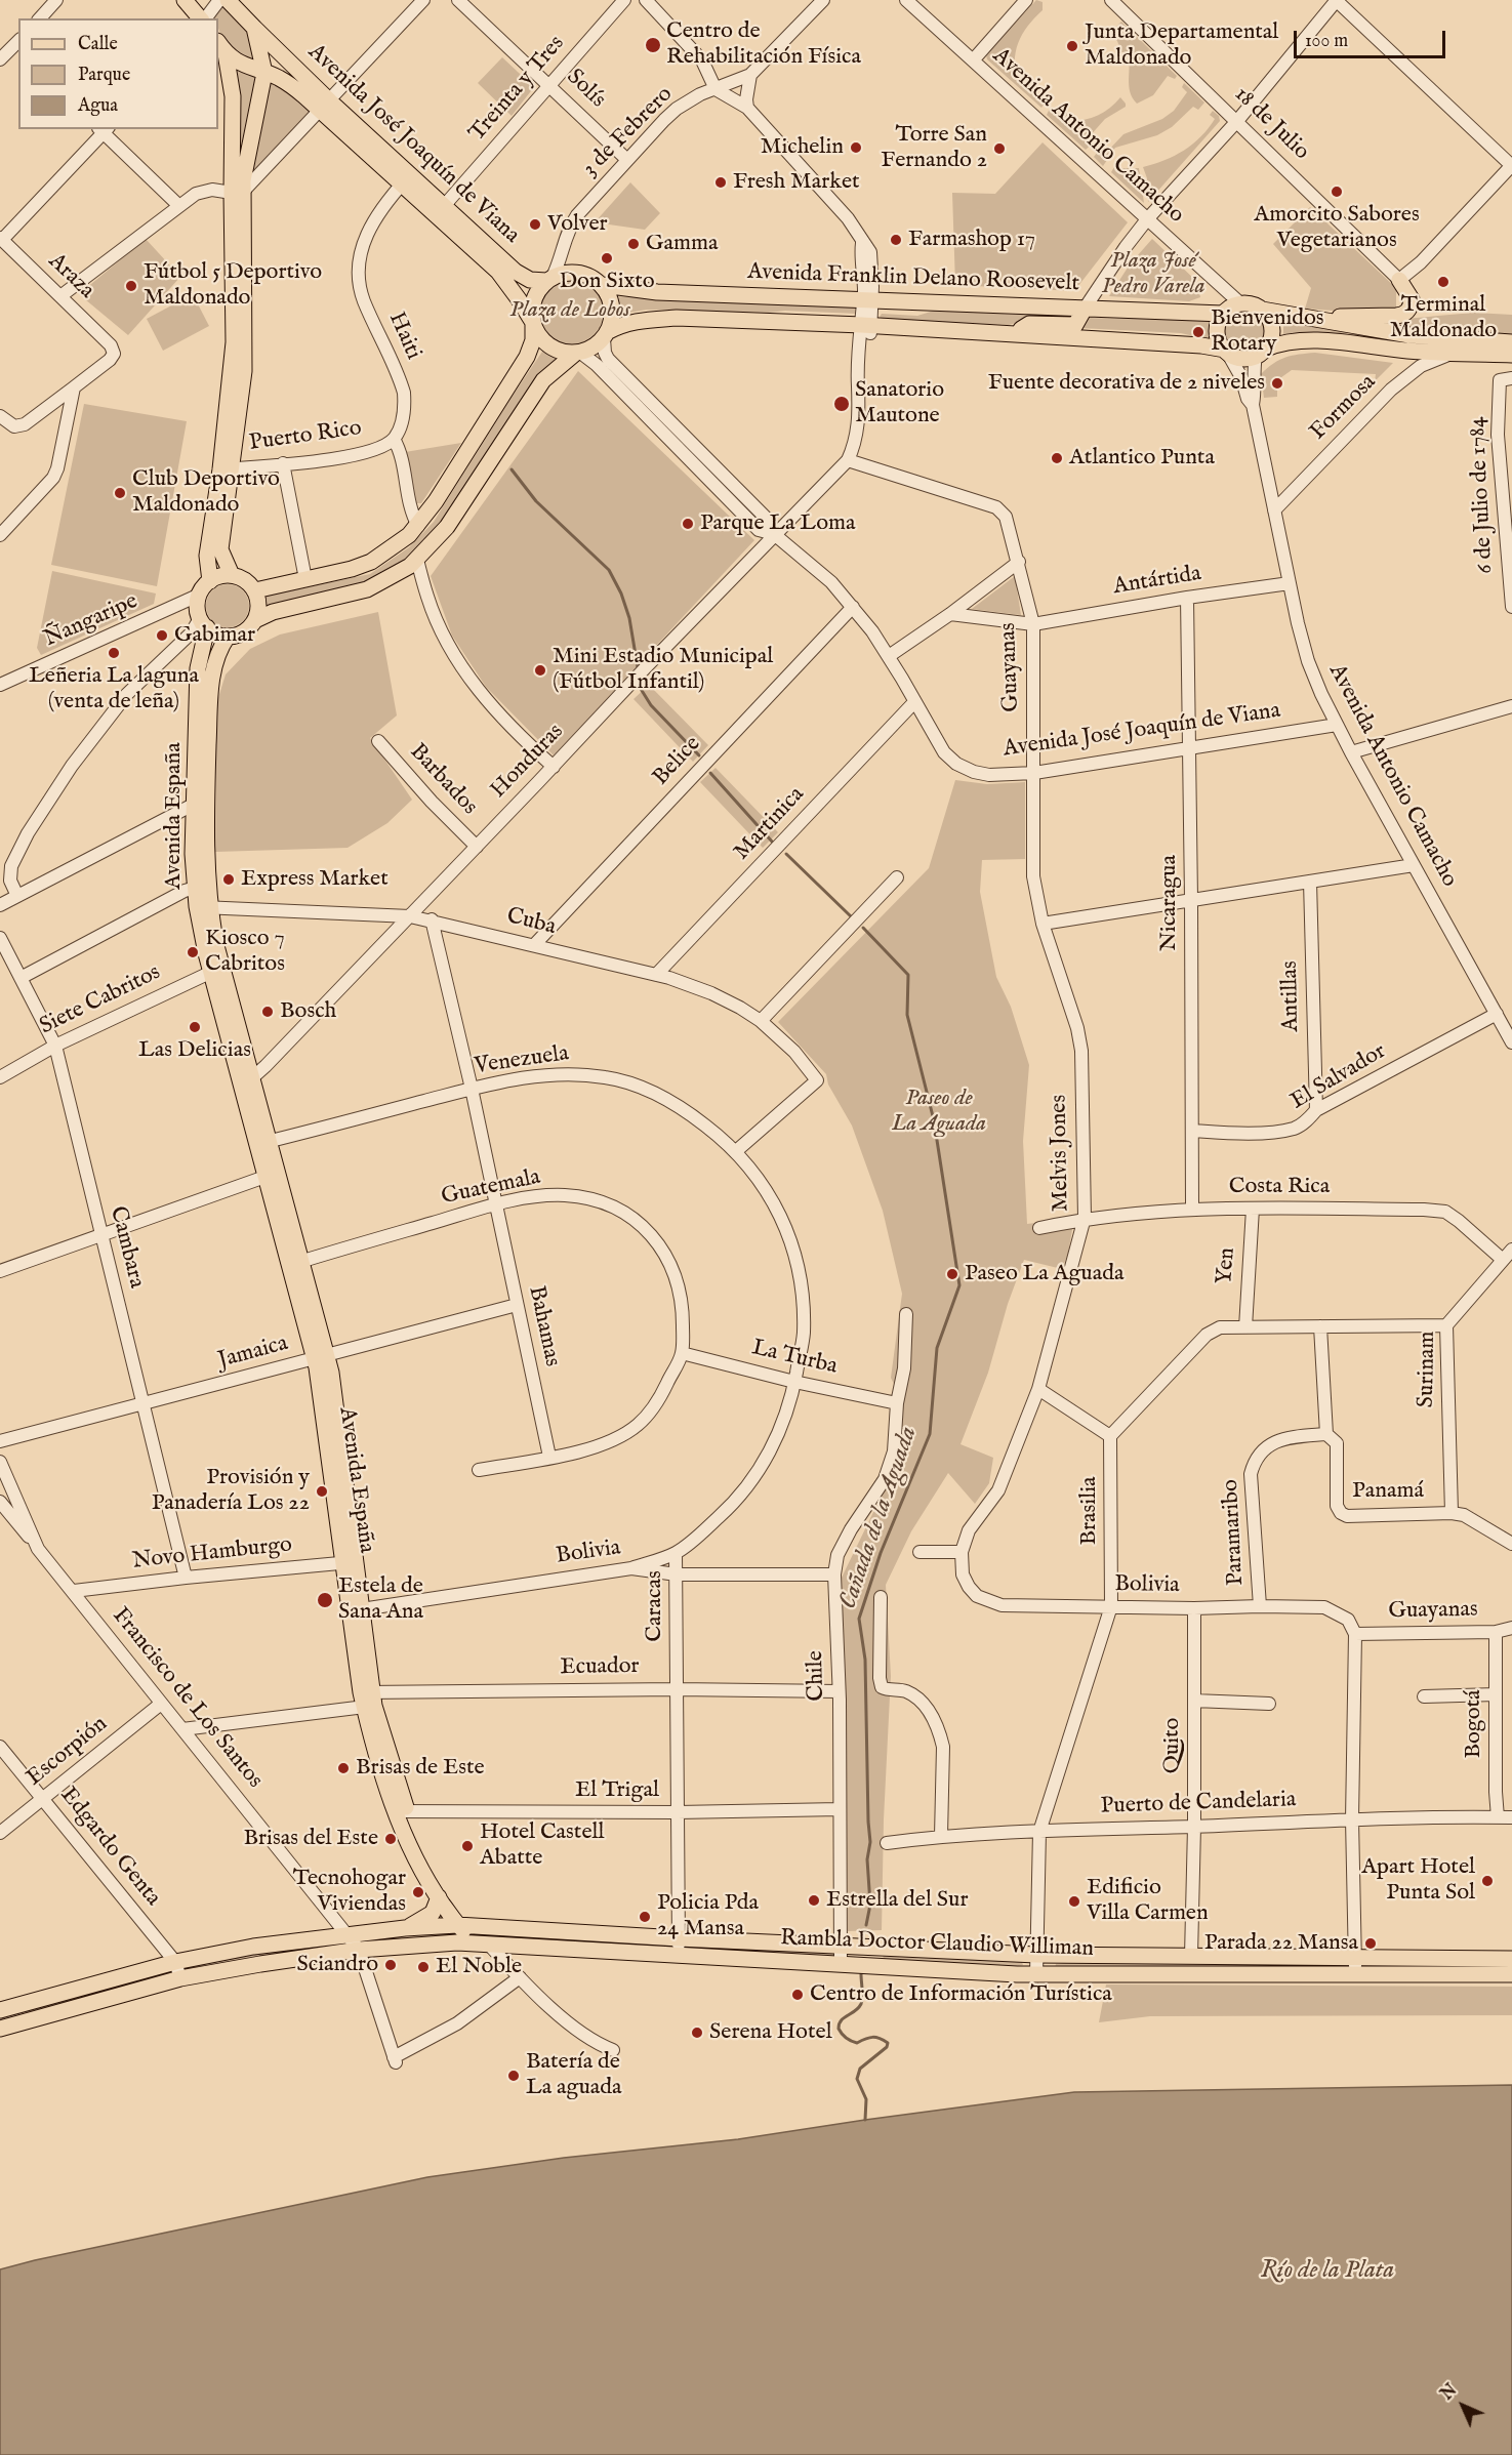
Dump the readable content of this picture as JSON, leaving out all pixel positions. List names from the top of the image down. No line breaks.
{"streets":{"main road":["Avenida José Joaquín de Viana","Avenida Franklin Delano Roosevelt","Avenida España","Rambla Doctor Claudio Williman"],"street":["Treinta y Tres","Solís","18 de Julio","3 de Febrero","Avenida Antonio Camacho","Araza","Haiti","Formosa","Puerto Rico","6 de Julio de 1784","Antártida","Ñangaripe","Guayanas","Honduras","Belice","Barbados","Martinica","Nicaragua","Cuba","Antillas","Siete Cabritos","Venezuela","El Salvador","Melvis Jones","Costa Rica","Guatemala","Cambara","Yen","Bahamas","Jamaica","La Turba","Surinam","Panamá","Brasilia","Paramaribo","Bolivia","Novo Hamburgo","Caracas","Ecuador","Chile","Francisco de Los Santos","Bogotá","Quito","Escorpión","El Trigal","Puerto de Candelaria","Edgardo Genta"]},"crossings":[["Treinta y Tres","Solís"],["Treinta y Tres","Avenida José Joaquín de Viana"],["Solís","3 de Febrero"],["3 de Febrero","Avenida José Joaquín de Viana"],["3 de Febrero","Avenida Franklin Delano Roosevelt"],["Avenida Antonio Camacho","Avenida José Joaquín de Viana"],["Avenida Antonio Camacho","Avenida Franklin Delano Roosevelt"],["Avenida Antonio Camacho","Formosa"],["Avenida Antonio Camacho","Antártida"],["Avenida Antonio Camacho","El Salvador"],["Avenida José Joaquín de Viana","Avenida Franklin Delano Roosevelt"],["Avenida José Joaquín de Viana","Haiti"],["Avenida José Joaquín de Viana","Guayanas"],["Avenida José Joaquín de Viana","Honduras"],["Avenida José Joaquín de Viana","Belice"],["Avenida José Joaquín de Viana","Martinica"],["Avenida José Joaquín de Viana","Nicaragua"],["Avenida José Joaquín de Viana","Melvis Jones"],["Avenida Franklin Delano Roosevelt","Honduras"],["Haiti","Puerto Rico"],["Antártida","Guayanas"],["Antártida","Nicaragua"],["Ñangaripe","Avenida España"],["Guayanas","Honduras"],["Guayanas","Melvis Jones"],["Guayanas","Bolivia"],["Guayanas","Bogotá"],["Honduras","Barbados"],["Honduras","Avenida España"],["Honduras","Cuba"],["Belice","Cuba"],["Avenida España","Cuba"],["Avenida España","Siete Cabritos"],["Avenida España","Venezuela"],["Avenida España","Guatemala"],["Avenida España","Jamaica"],["Avenida España","Bolivia"],["Avenida España","Novo Hamburgo"],["Avenida España","Ecuador"],["Avenida España","El Trigal"],["Avenida España","Rambla Doctor Claudio Williman"],["Martinica","Cuba"],["Nicaragua","El Salvador"],["Nicaragua","Costa Rica"],["Cuba","Venezuela"],["Cuba","Bahamas"],["Antillas","El Salvador"],["Siete Cabritos","Cambara"],["Venezuela","Bahamas"],["Venezuela","La Turba"],["Venezuela","Bolivia"],["Venezuela","Caracas"],["Melvis Jones","Costa Rica"],["Melvis Jones","Bolivia"],["Costa Rica","Yen"],["Costa Rica","Surinam"],["Guatemala","Bahamas"],["Guatemala","La Turba"],["Cambara","Jamaica"],["Cambara","Novo Hamburgo"],["Bahamas","Jamaica"],["La Turba","Chile"],["Surinam","Panamá"],["Panamá","Paramaribo"],["Brasilia","Bolivia"],["Brasilia","Puerto de Candelaria"],["Brasilia","Rambla Doctor Claudio Williman"],["Paramaribo","Bolivia"],["Bolivia","Caracas"],["Bolivia","Chile"],["Bolivia","Quito"],["Novo Hamburgo","Francisco de Los Santos"],["Caracas","Ecuador"],["Caracas","El Trigal"],["Caracas","Rambla Doctor Claudio Williman"],["Ecuador","Chile"],["Ecuador","Francisco de Los Santos"],["Chile","El Trigal"],["Chile","Rambla Doctor Claudio Williman"],["Francisco de Los Santos","Escorpión"],["Francisco de Los Santos","Rambla Doctor Claudio Williman"],["Bogotá","Puerto de Candelaria"],["Quito","Puerto de Candelaria"],["Quito","Rambla Doctor Claudio Williman"],["Escorpión","Edgardo Genta"],["Edgardo Genta","Rambla Doctor Claudio Williman"]],"water":["Cañada de la Aguada","Río de la Plata"],"parks":["Plaza José Pedro Varela","Plaza de Lobos","Paseo de La Aguada"],"places":["Centro de Rehabilitación Física","Junta Departamental Maldonado","Michelin","Torre San Fernando 2","Fresh Market","Amorcito Sabores Vegetarianos","Volver","Farmashop 17","Gamma","Don Sixto","Terminal Maldonado","Fútbol 5 Deportivo Maldonado","Bienvenidos Rotary","Fuente decorativa de 2 niveles","Sanatorio Mautone","Atlantico Punta","Club Deportivo Maldonado","Parque La Loma","Gabimar","Leñeria La laguna (venta de leña)","Mini Estadio Municipal (Fútbol Infantil)","Express Market","Kiosco 7 Cabritos","Bosch","Las Delicias","Paseo La Aguada","Provisión y Panadería Los 22","Estela de Sana Ana","Brisas de Este","Brisas del Este","Hotel Castell Abatte","Apart Hotel Punta Sol","Tecnohogar Viviendas","Estrella del Sur","Edificio Villa Carmen","Policia Pda 24 Mansa","Parada 22 Mansa","Sciandro","El Noble","Centro de Información Turística","Serena Hotel","Batería de La aguada"],"legend":["Calle","Parque","Agua"],"scale_bar":"100 m","north":"top left"}
